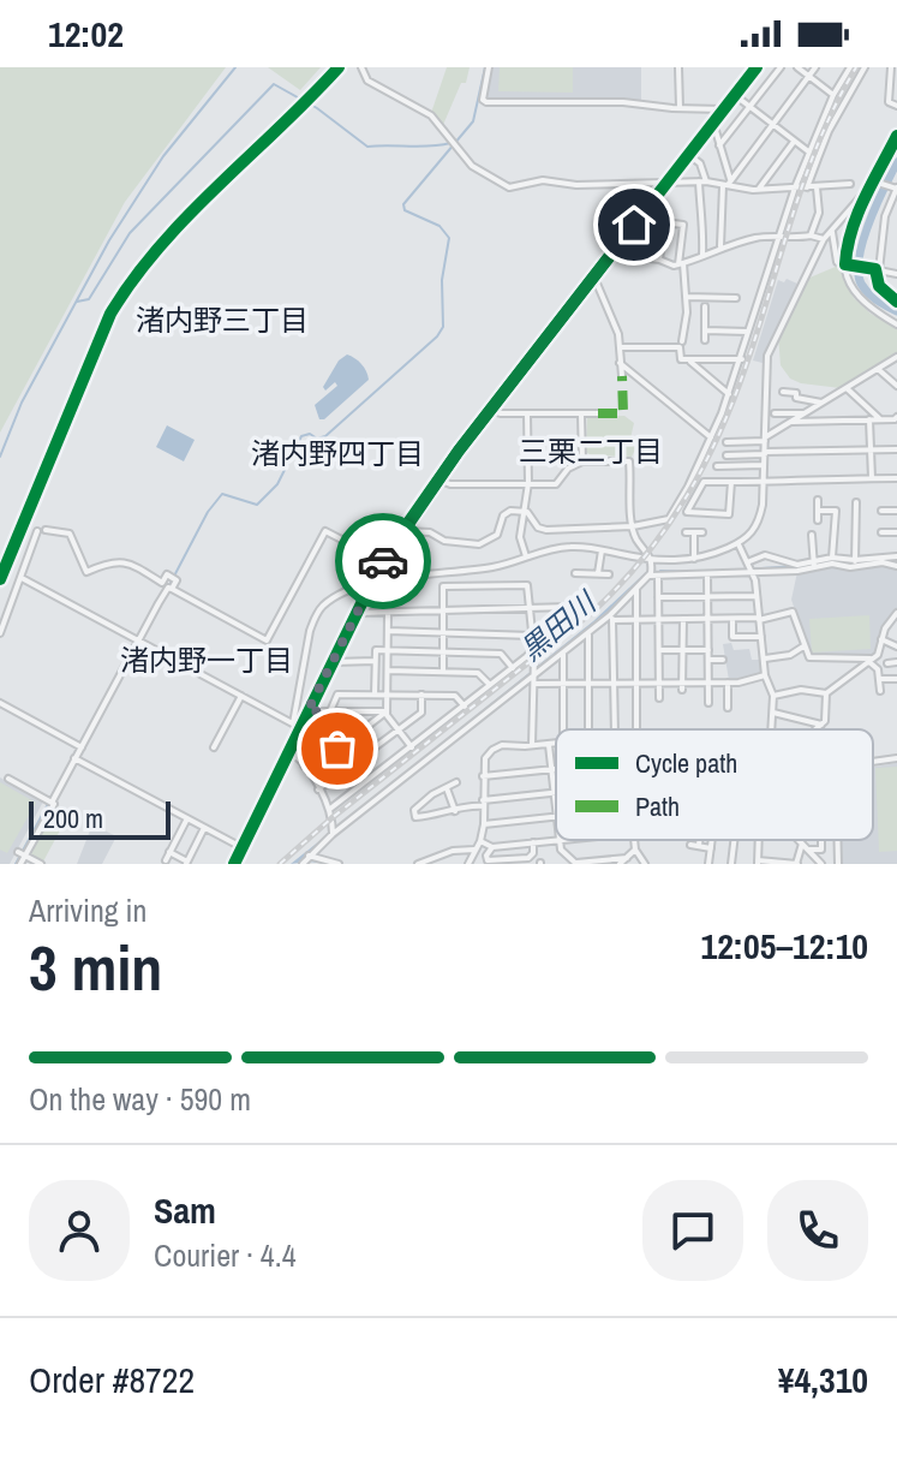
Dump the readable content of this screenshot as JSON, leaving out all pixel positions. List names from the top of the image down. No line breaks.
{"districts":["渚内野三丁目","三栗二丁目","渚内野四丁目","渚内野一丁目"],"water":["黒田川"],"legend":["Cycle path","Path"],"scale_bar":"200 m","page":{"status":"12:02","scale":"200 m","heading":["3 min","Arriving in","12:05–12:10"],"panel":["Sam","Courier · 4.4","Order #8722","¥4,310"],"bar":"On the way · 590 m"}}
